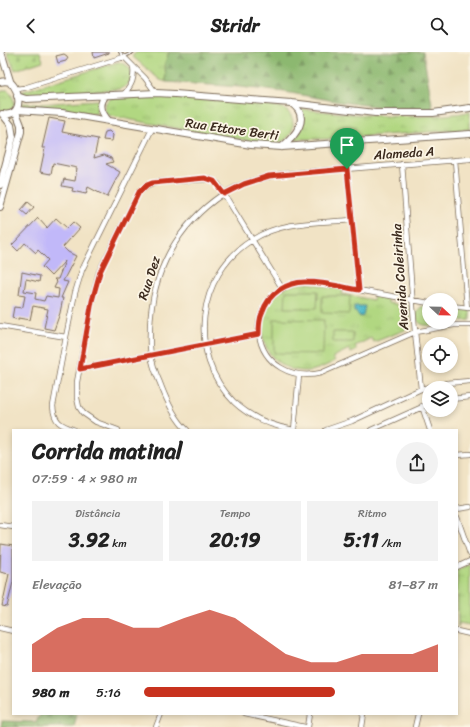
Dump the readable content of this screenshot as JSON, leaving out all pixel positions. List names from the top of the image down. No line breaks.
{"streets":{"street":["Rua Ettore Berti","Alameda A","Avenida Coleirinha","Rua Dez"]},"crossings":[["Alameda A","Avenida Coleirinha"],["Alameda A","Rua Dez"]],"north":"right","page":{"header":"Stridr","heading":["Corrida matinal","07:59 · 4 × 980 m"],"stats":[["Distância","3.92 km"],["Tempo","20:19"],["Ritmo","5:11 /km"]],"chart":["Elevação","81–87 m"],"list":[{"name":"980 m","note":"5:16"}]}}
